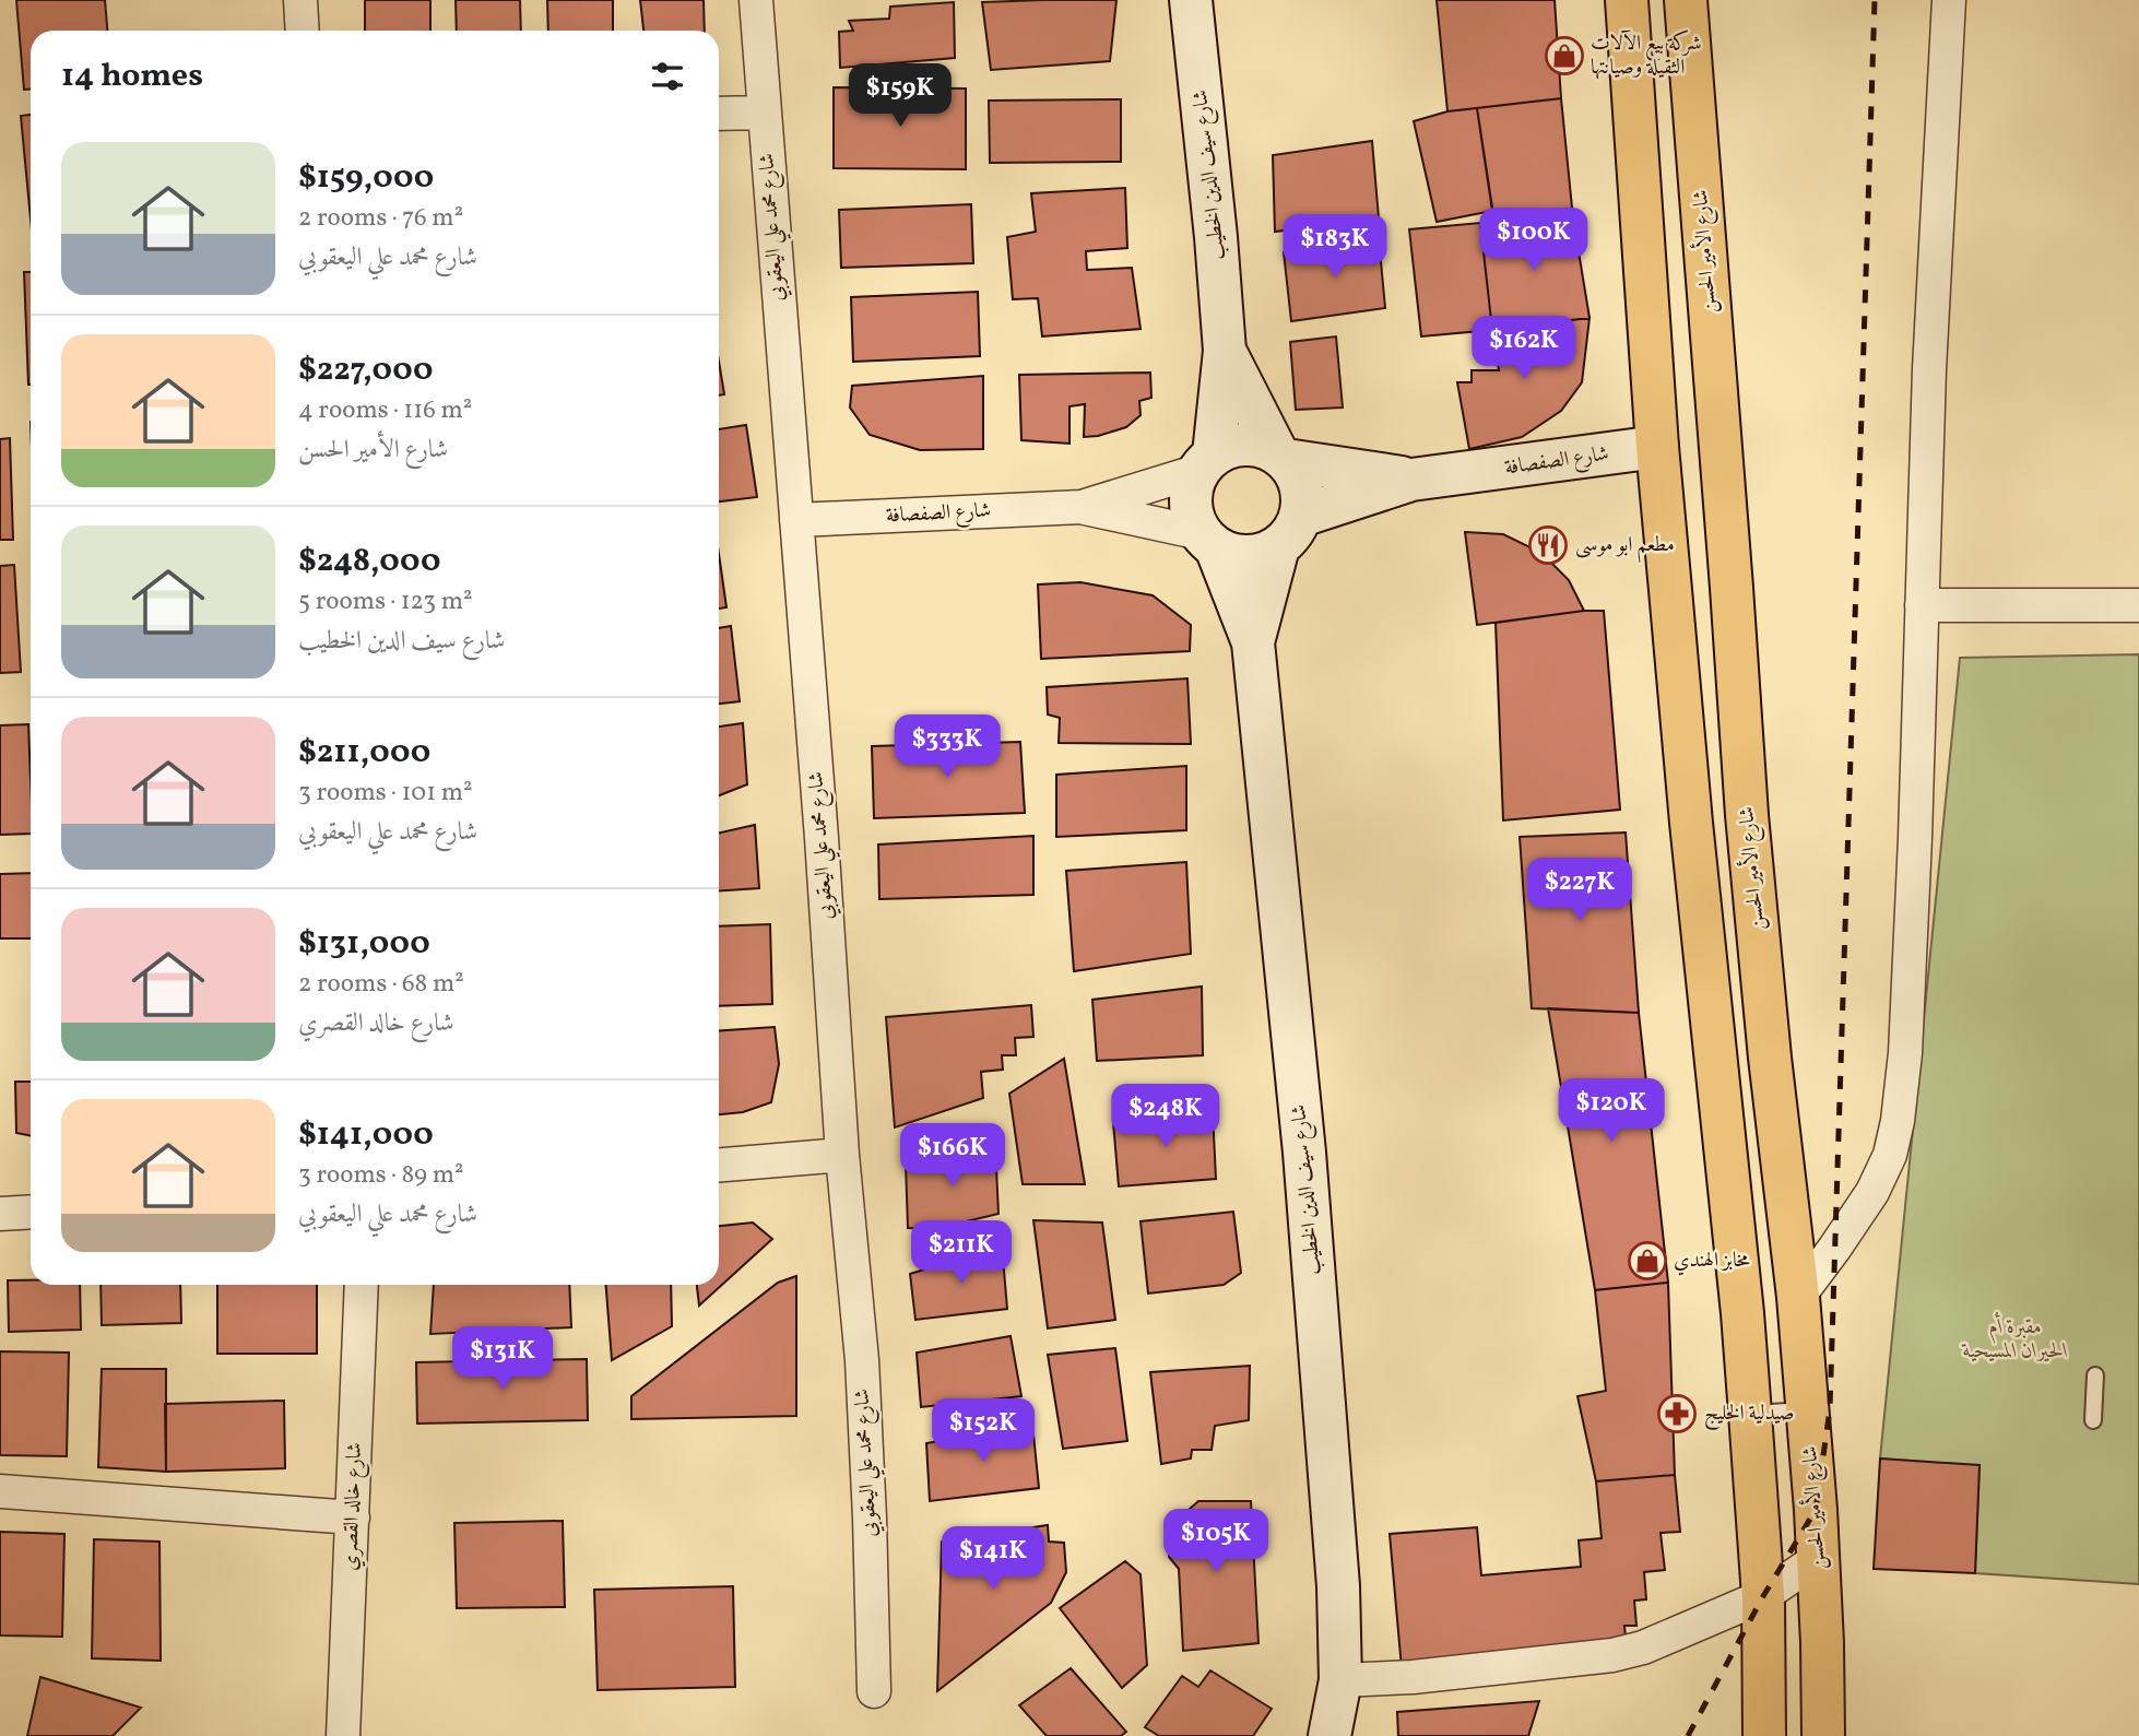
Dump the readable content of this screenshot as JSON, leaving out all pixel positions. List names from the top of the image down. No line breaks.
{"streets":{"highway":["شارع الأمير الحسن"],"street":["شارع سيف الدين الخطيب","شارع محمد علي اليعقوبي","شارع الصفصافة","شارع خالد القصري"]},"crossings":[["شارع سيف الدين الخطيب","شارع الصفصافة"],["شارع محمد علي اليعقوبي","شارع الصفصافة"]],"parks":["مقبرة أم الحيران المسيحية"],"places":{"shop":["شركة بيع الآلات الثقيلة وصيانتها","مخابز الهندي"],"restaurant":["مطعم ابو موسى"],"pharmacy":["صيدلية الخليج"]},"page":{"heading":"14 homes","price":["$159K","$100K","$183K","$162K","$333K","$227K","$120K","$248K","$166K","$211K","$131K","$152K","$105K","$141K"],"list":[{"name":"$159,000","note":"2 rooms · 76 m² · شارع محمد علي اليعقوبي"},{"name":"$227,000","note":"4 rooms · 116 m² · شارع الأمير الحسن"},{"name":"$248,000","note":"5 rooms · 123 m² · شارع سيف الدين الخطيب"},{"name":"$211,000","note":"3 rooms · 101 m² · شارع محمد علي اليعقوبي"},{"name":"$131,000","note":"2 rooms · 68 m² · شارع خالد القصري"},{"name":"$141,000","note":"3 rooms · 89 m² · شارع محمد علي اليعقوبي"}]}}
